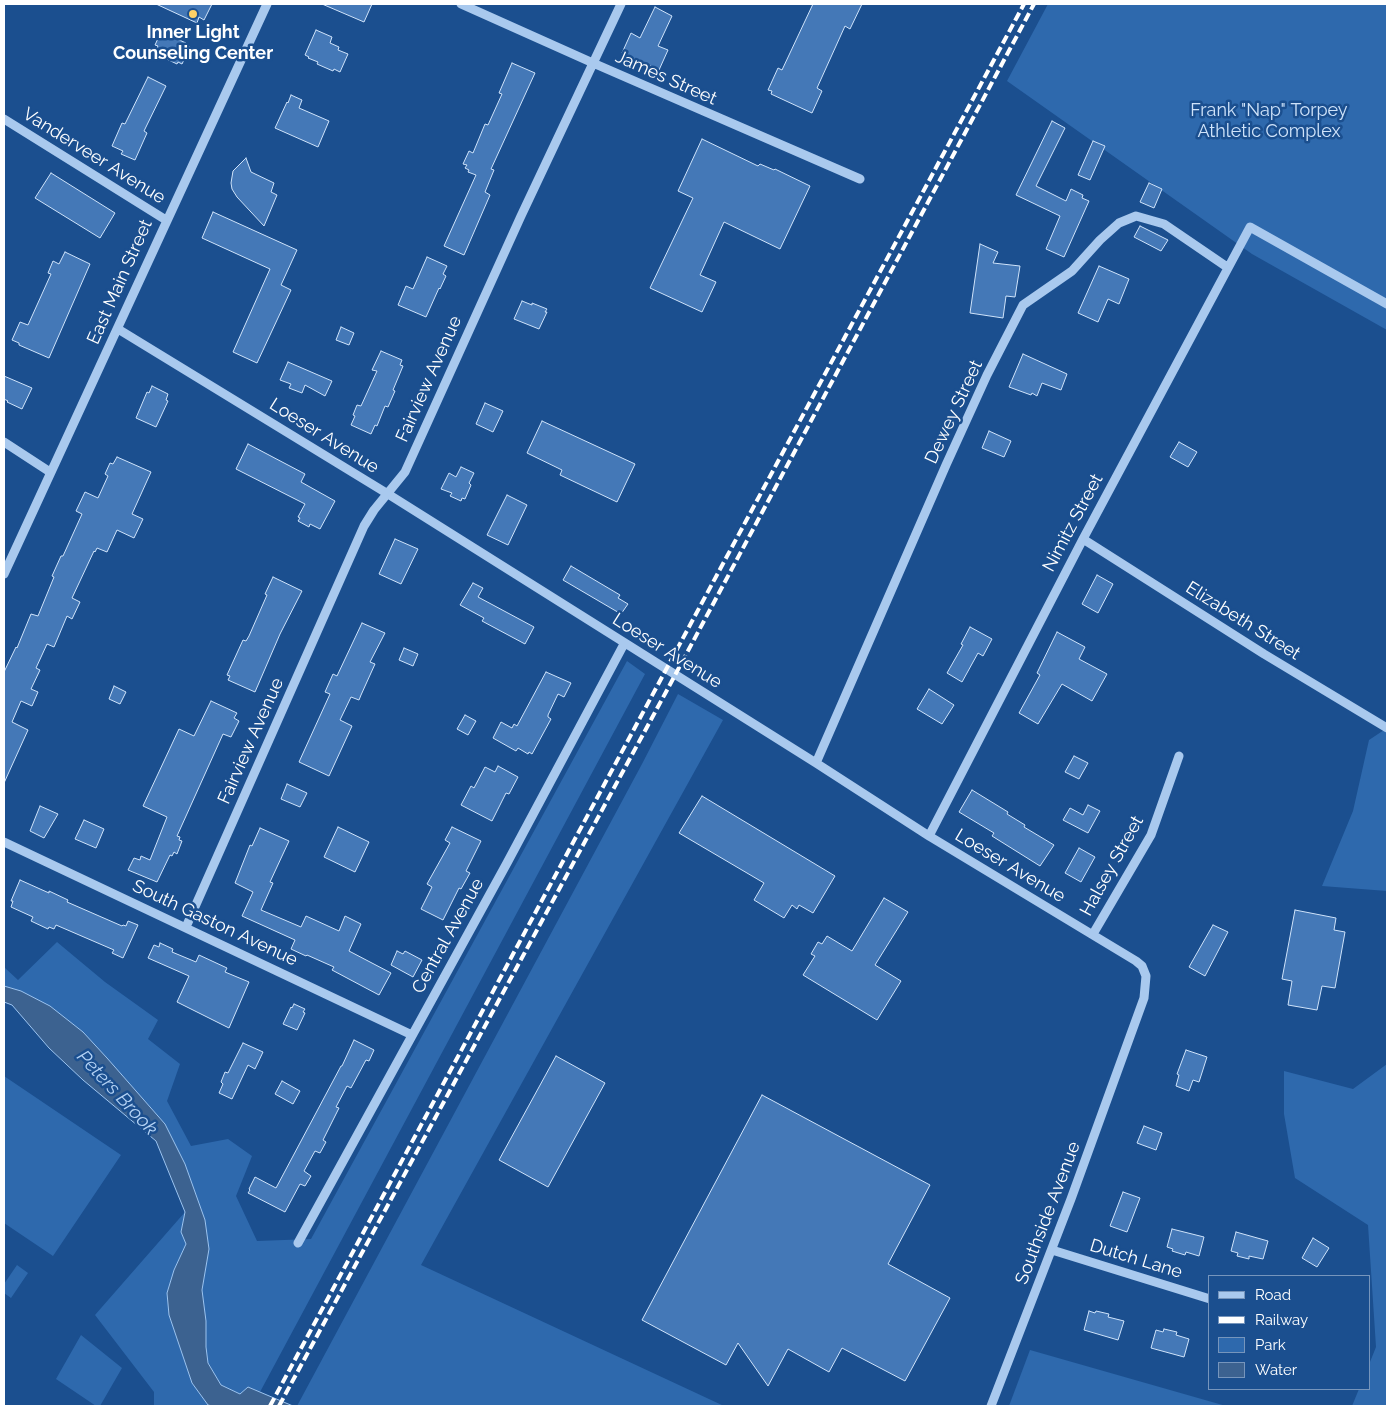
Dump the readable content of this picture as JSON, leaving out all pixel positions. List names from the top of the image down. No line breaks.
{"streets":{"street":["James Street","Vanderveer Avenue","East Main Street","Fairview Avenue","Dewey Street","Loeser Avenue","Nimitz Street","Elizabeth Street","Halsey Street","South Gaston Avenue","Central Avenue","Southside Avenue","Dutch Lane"]},"crossings":[["James Street","Fairview Avenue"],["Vanderveer Avenue","East Main Street"],["East Main Street","Loeser Avenue"],["Fairview Avenue","Loeser Avenue"],["Fairview Avenue","South Gaston Avenue"],["Dewey Street","Loeser Avenue"],["Dewey Street","Nimitz Street"],["Loeser Avenue","Nimitz Street"],["Loeser Avenue","Halsey Street"],["Loeser Avenue","Central Avenue"],["Loeser Avenue","Southside Avenue"],["Nimitz Street","Elizabeth Street"],["South Gaston Avenue","Central Avenue"],["Southside Avenue","Dutch Lane"]],"water":["Peters Brook"],"parks":["Frank \"Nap\" Torpey Athletic Complex"],"places":["Inner Light Counseling Center"],"legend":["Road","Railway","Park","Water"]}
